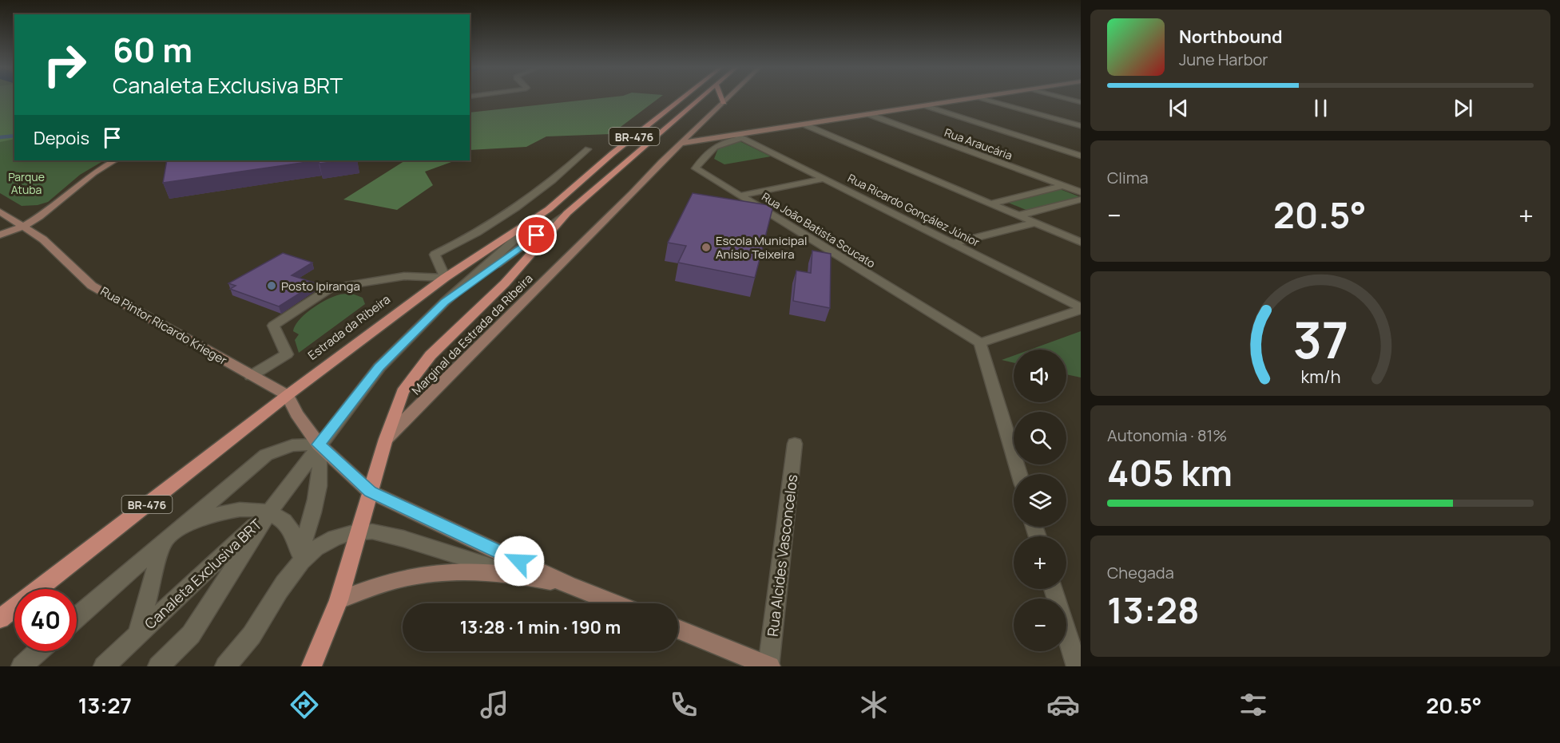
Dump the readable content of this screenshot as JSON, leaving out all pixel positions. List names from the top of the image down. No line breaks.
{"streets":{"main road":["BR-476","Rua Pintor Ricardo Krieger","Estrada da Ribeira","Marginal da Estrada da Ribeira"],"street":["Rua Araucária","Rua Ricardo Gonçález Júnior","Rua João Batista Scucato","Rua Alcides Vasconcelos","Canaleta Exclusiva BRT"]},"crossings":[["BR-476","Marginal da Estrada da Ribeira"],["BR-476","Canaleta Exclusiva BRT"],["Rua Ricardo Gonçález Júnior","Rua João Batista Scucato"],["Rua Pintor Ricardo Krieger","Estrada da Ribeira"],["Estrada da Ribeira","Canaleta Exclusiva BRT"]],"parks":["Parque Atuba"],"places":["Escola Municipal Anísio Teixeira","Posto Ipiranga"],"page":{"turn":["60 m","Canaleta Exclusiva BRT"],"song":["Northbound","June Harbor"],"then":"Depois","tile":["Clima",["Autonomia · 81%","405 km"],["Chegada","13:28"]],"heat":["−","20.5°","+"],"map_buttons":["+","−"],"limit":"40","trip":"13:28 · 1 min · 190 m","tabs":["13:27","20.5°"],"gauge":["37","km/h"]}}
